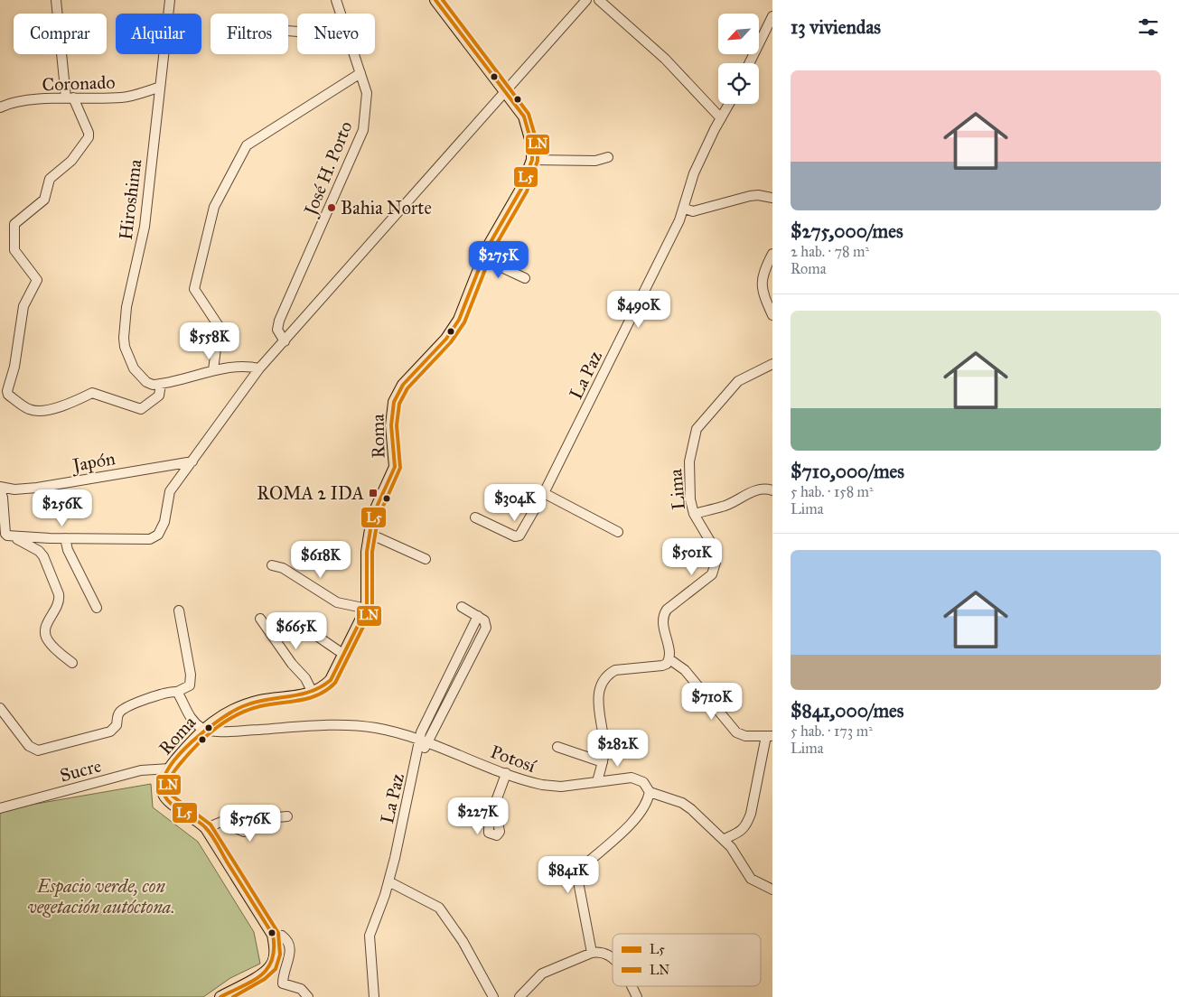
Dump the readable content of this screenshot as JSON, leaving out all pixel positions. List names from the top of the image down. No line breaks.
{"streets":{"main road":["Roma"],"street":["Coronado","José H. Porto","Hiroshima","La Paz","Japón","Lima","Potosí","Sucre"]},"crossings":[["Coronado","Hiroshima"],["La Paz","Potosí"],["Roma","Potosí"],["Roma","Sucre"]],"parks":["Espacio verde, con vegetación autóctona."],"places":{"other":["Bahia Norte"],"transit":["ROMA 2 IDA"]},"lines":["transit line L5","transit line LN"],"legend":["L5","LN"],"north":"bottom left","page":{"heading":"13 viviendas","chip":["Comprar","Alquilar","Filtros","Nuevo"],"list":[{"name":"$275,000/mes","note":"2 hab. · 78 m² · Roma"},{"name":"$710,000/mes","note":"5 hab. · 158 m² · Lima"},{"name":"$841,000/mes","note":"5 hab. · 173 m² · Lima"}],"price":["$275K","$490K","$558K","$304K","$256K","$501K","$618K","$665K","$710K","$282K","$227K","$576K","$841K"]}}
